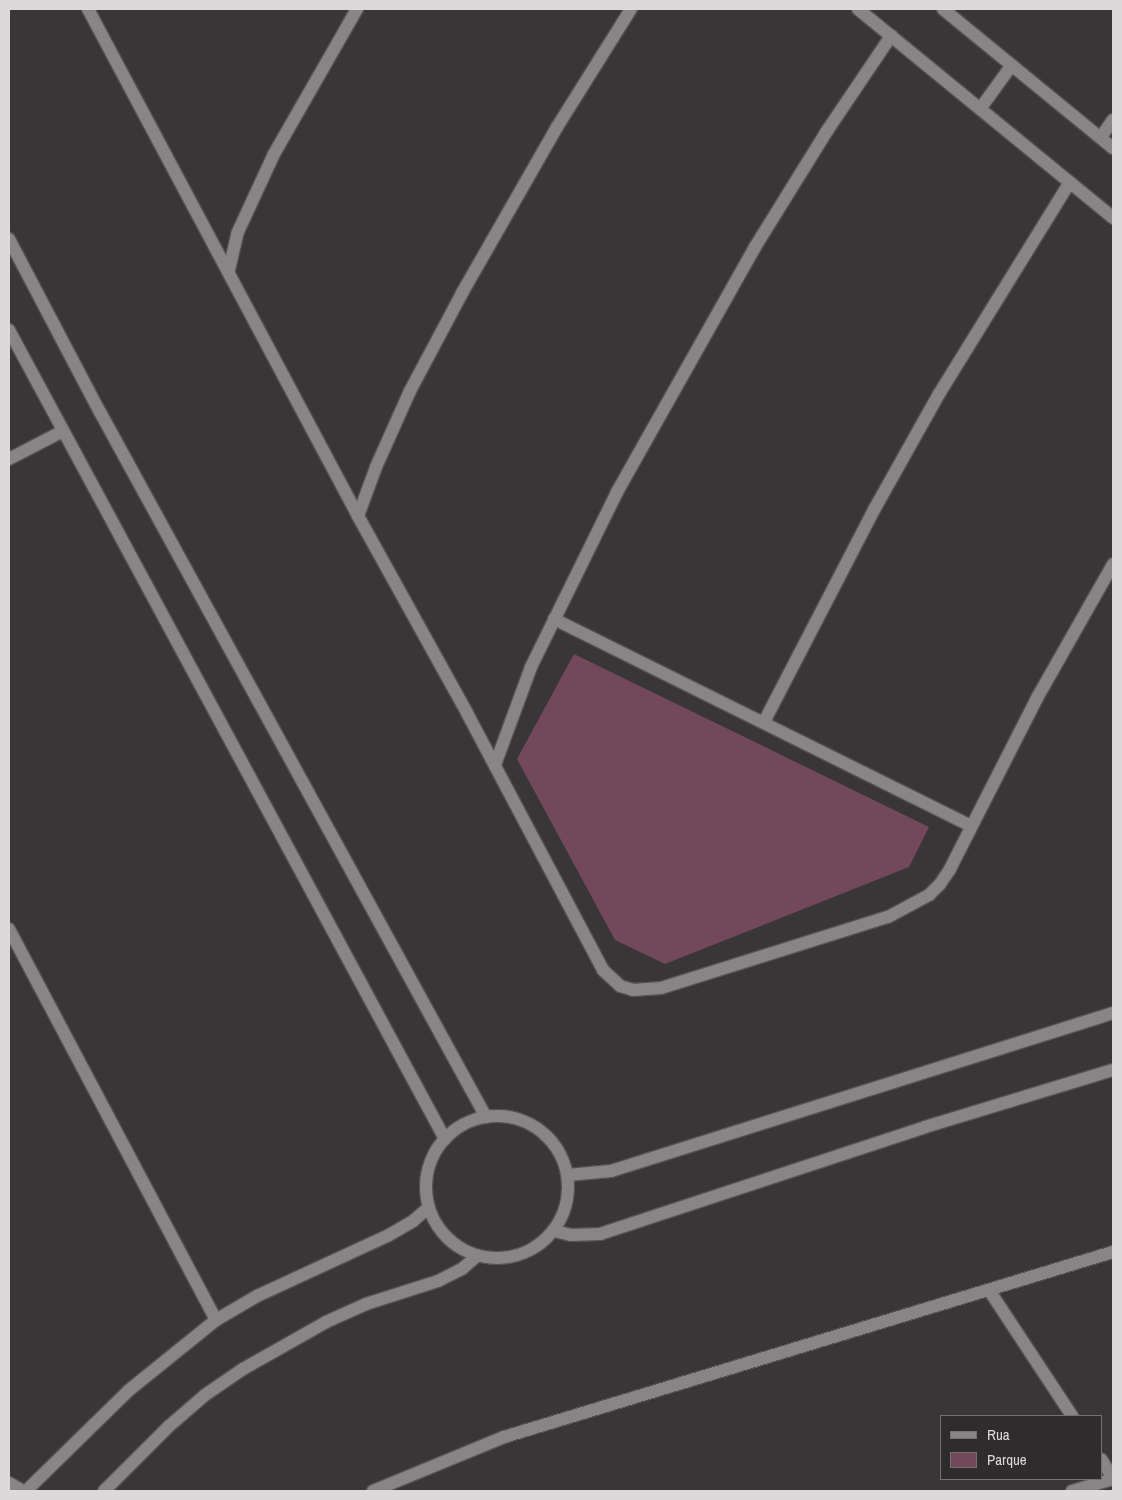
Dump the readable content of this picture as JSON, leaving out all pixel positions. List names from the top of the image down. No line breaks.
{"legend":["Rua","Parque"]}
